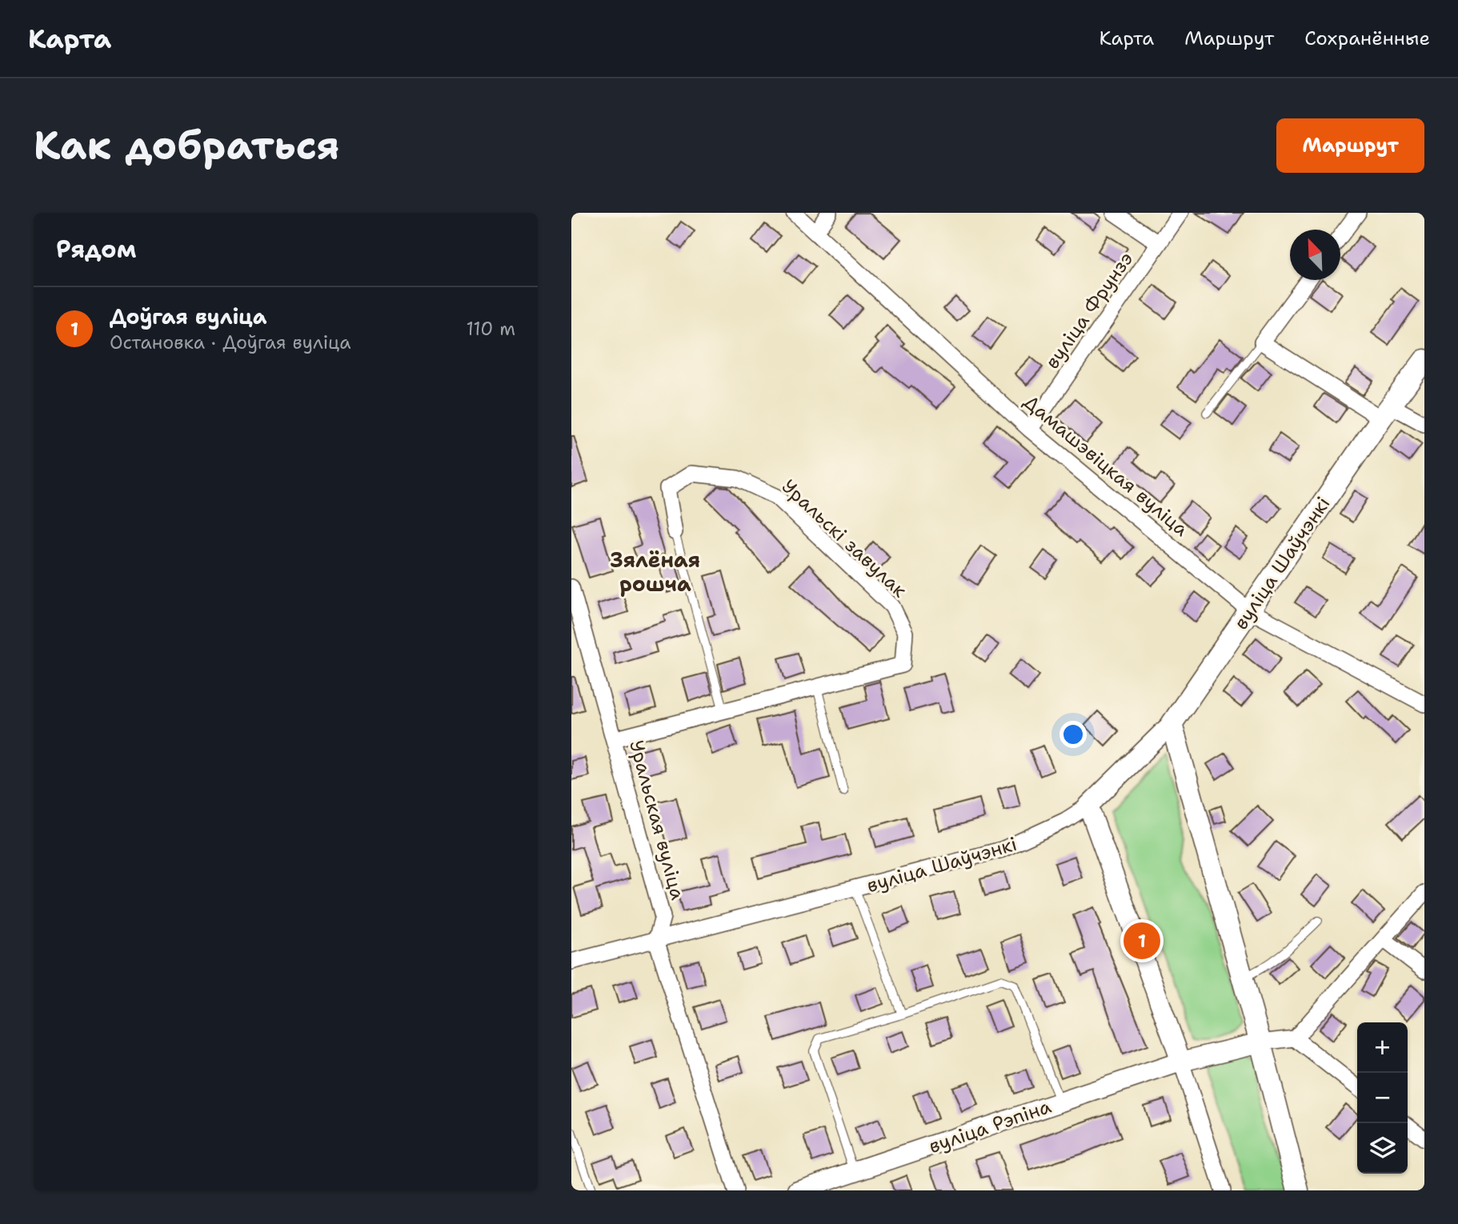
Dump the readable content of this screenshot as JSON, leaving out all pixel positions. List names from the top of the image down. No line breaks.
{"streets":{"main road":["вуліца Шаўчэнкі"],"street":["вуліца Фрунзэ","Дамашэвіцкая вуліца","Уральскі завулак","Уральская вуліца","вуліца Рэпіна"]},"crossings":[["вуліца Фрунзэ","Дамашэвіцкая вуліца"],["Дамашэвіцкая вуліца","вуліца Шаўчэнкі"],["Уральскі завулак","Уральская вуліца"],["вуліца Шаўчэнкі","Уральская вуліца"]],"districts":["Зялёная рошча"],"north":"top left","page":{"header":"Карта","nav":["Карта","Маршрут","Сохранённые"],"buttons":"Маршрут","title":"Как добраться","heading":"Рядом","list":[{"mark":"1","name":"Доўгая вуліца","note":"Остановка · Доўгая вуліца","value":"110 m"}],"pins":"1","map_buttons":["+","−"]}}
